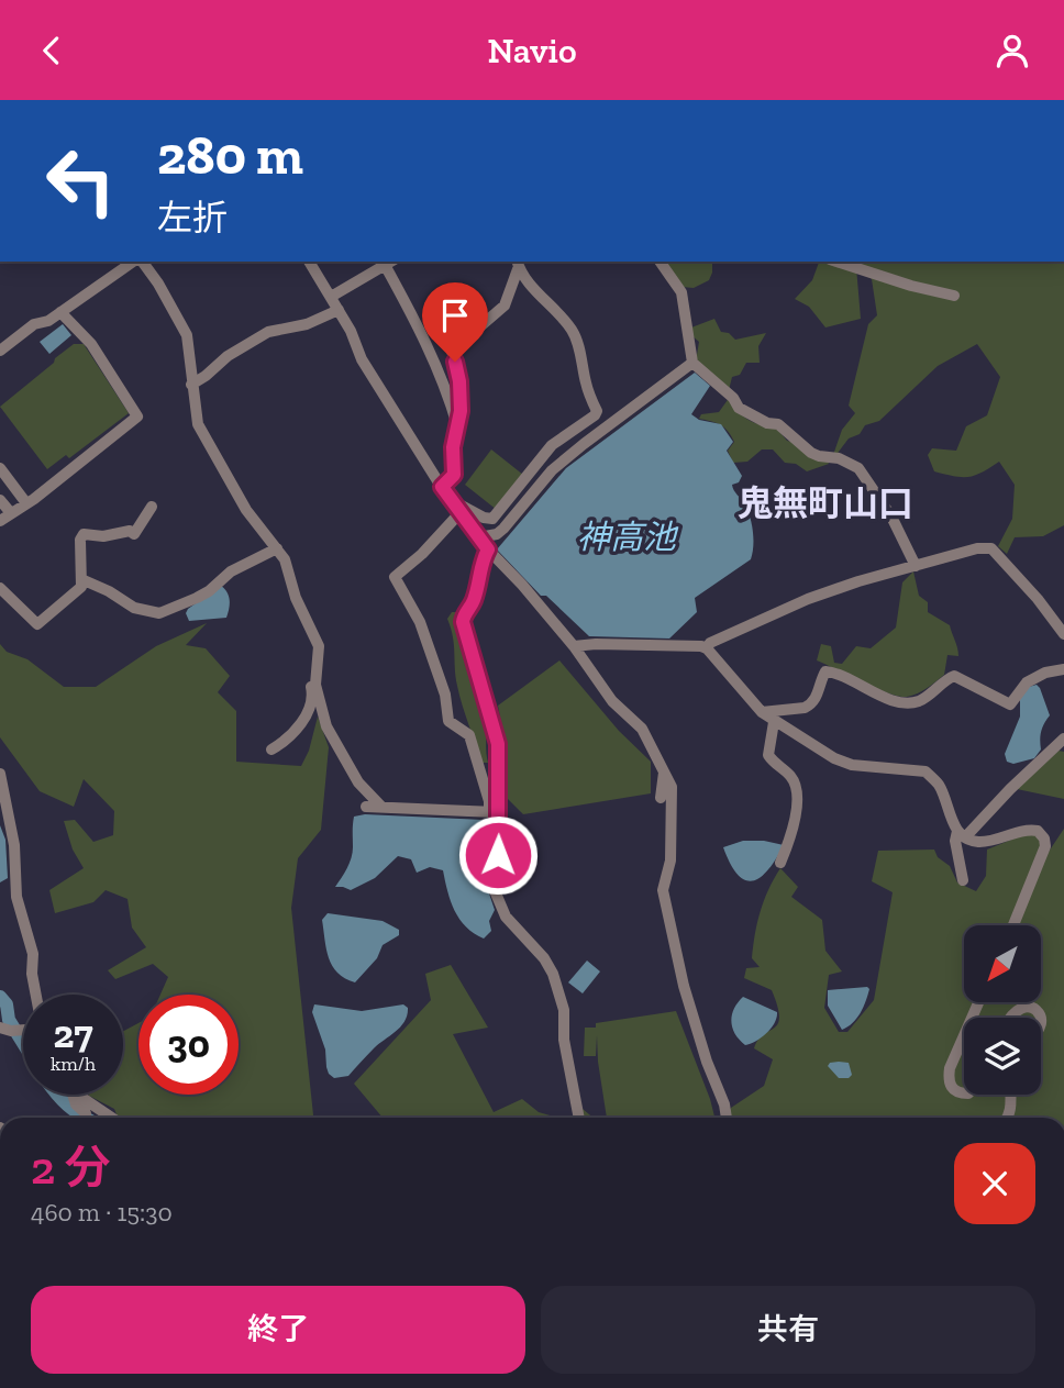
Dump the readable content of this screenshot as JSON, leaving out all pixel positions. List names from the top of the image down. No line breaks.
{"districts":["鬼無町山口"],"water":["神高池"],"north":"bottom left","page":{"header":"Navio","turn":["280 m","左折"],"speed":"27 km/h","limit":"30","heading":["2 分","460 m · 15:30"],"buttons":["終了","共有"]}}
